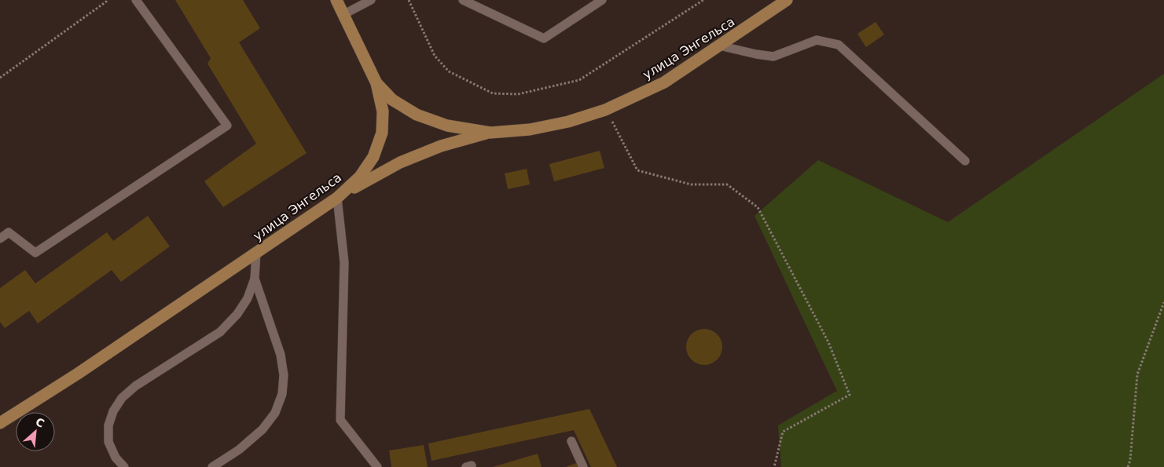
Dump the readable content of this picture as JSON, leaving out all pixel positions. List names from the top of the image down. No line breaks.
{"streets":{"street":["улица Энгельса"]},"north":"top right"}
